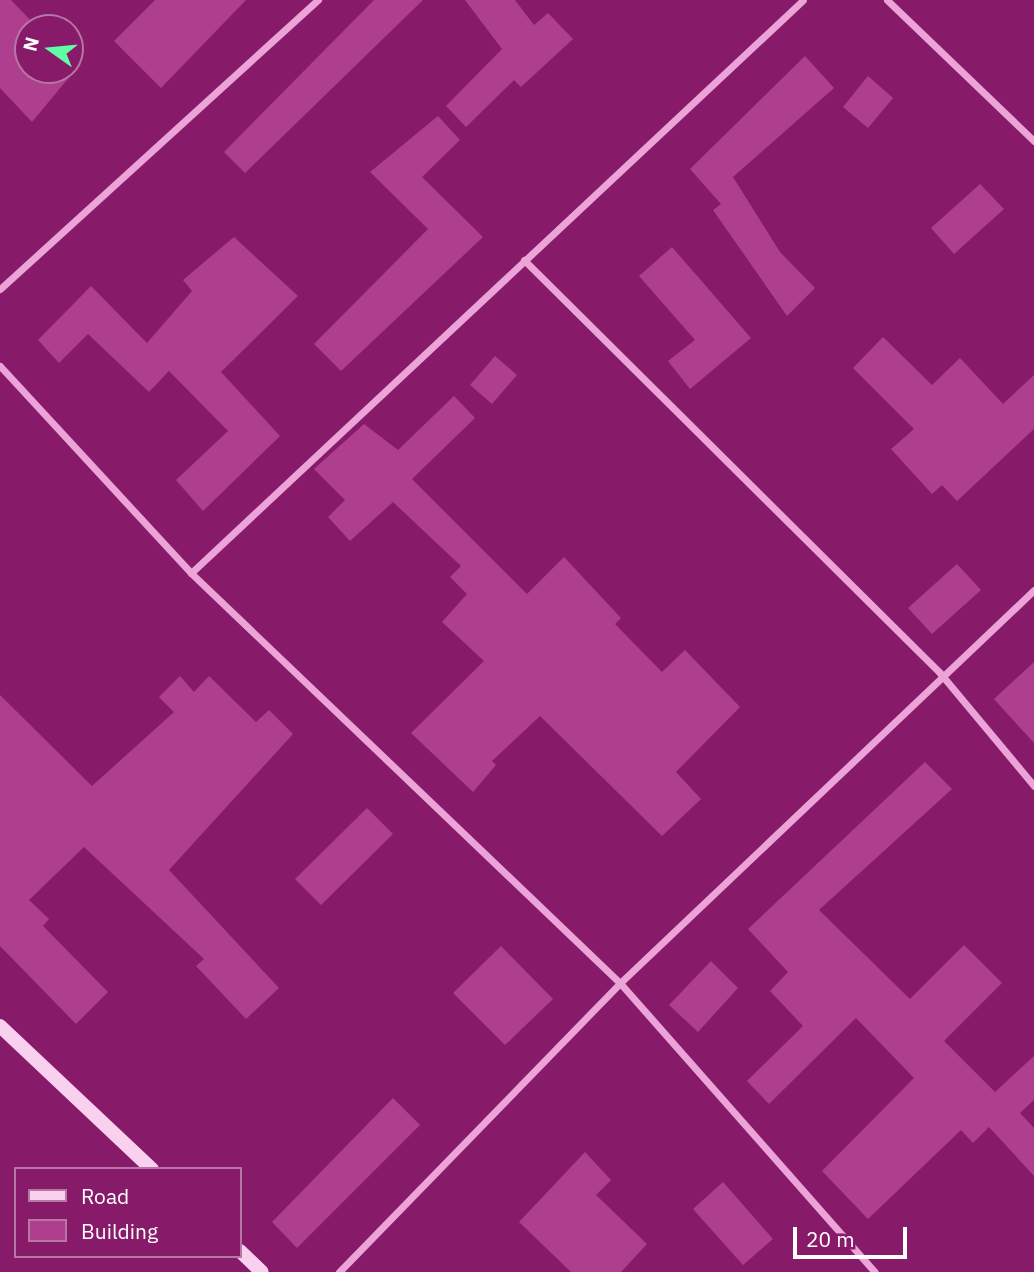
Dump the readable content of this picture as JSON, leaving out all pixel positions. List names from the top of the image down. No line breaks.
{"legend":["Road","Building"],"scale_bar":"20 m","north":"left"}
